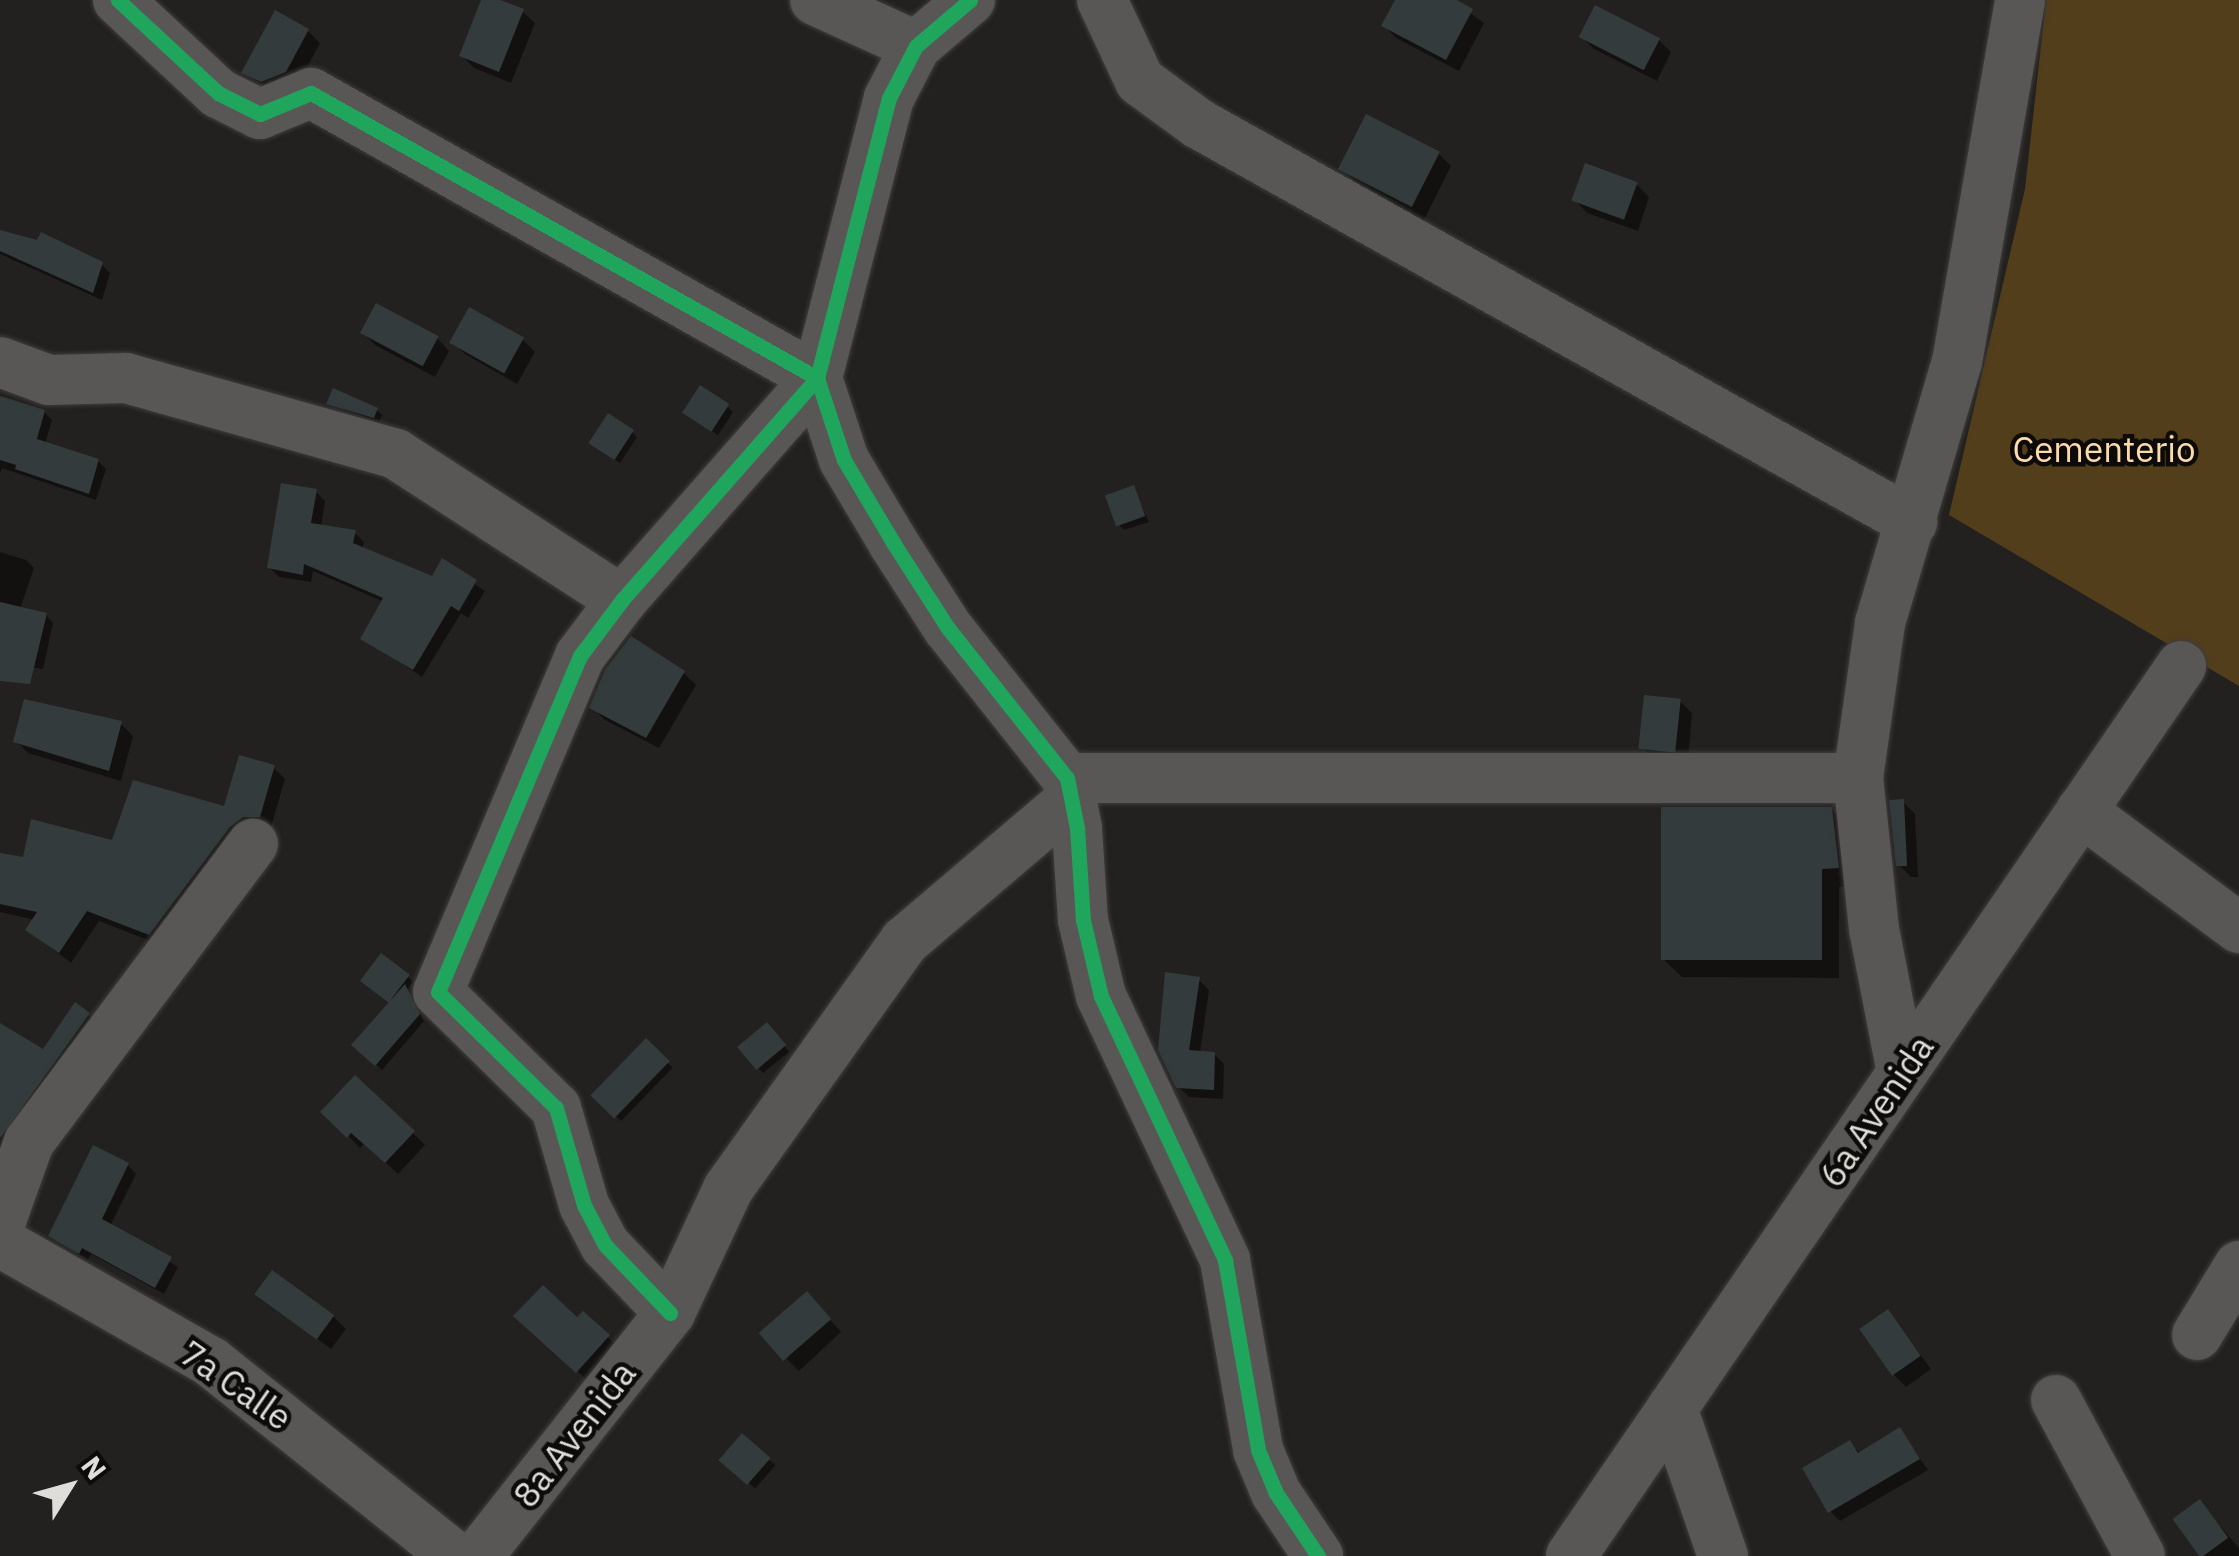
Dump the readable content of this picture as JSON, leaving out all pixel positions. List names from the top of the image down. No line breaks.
{"streets":{"street":["6a Avenida","7a Calle","8a Avenida"]},"parks":["Cementerio"],"north":"top right"}
